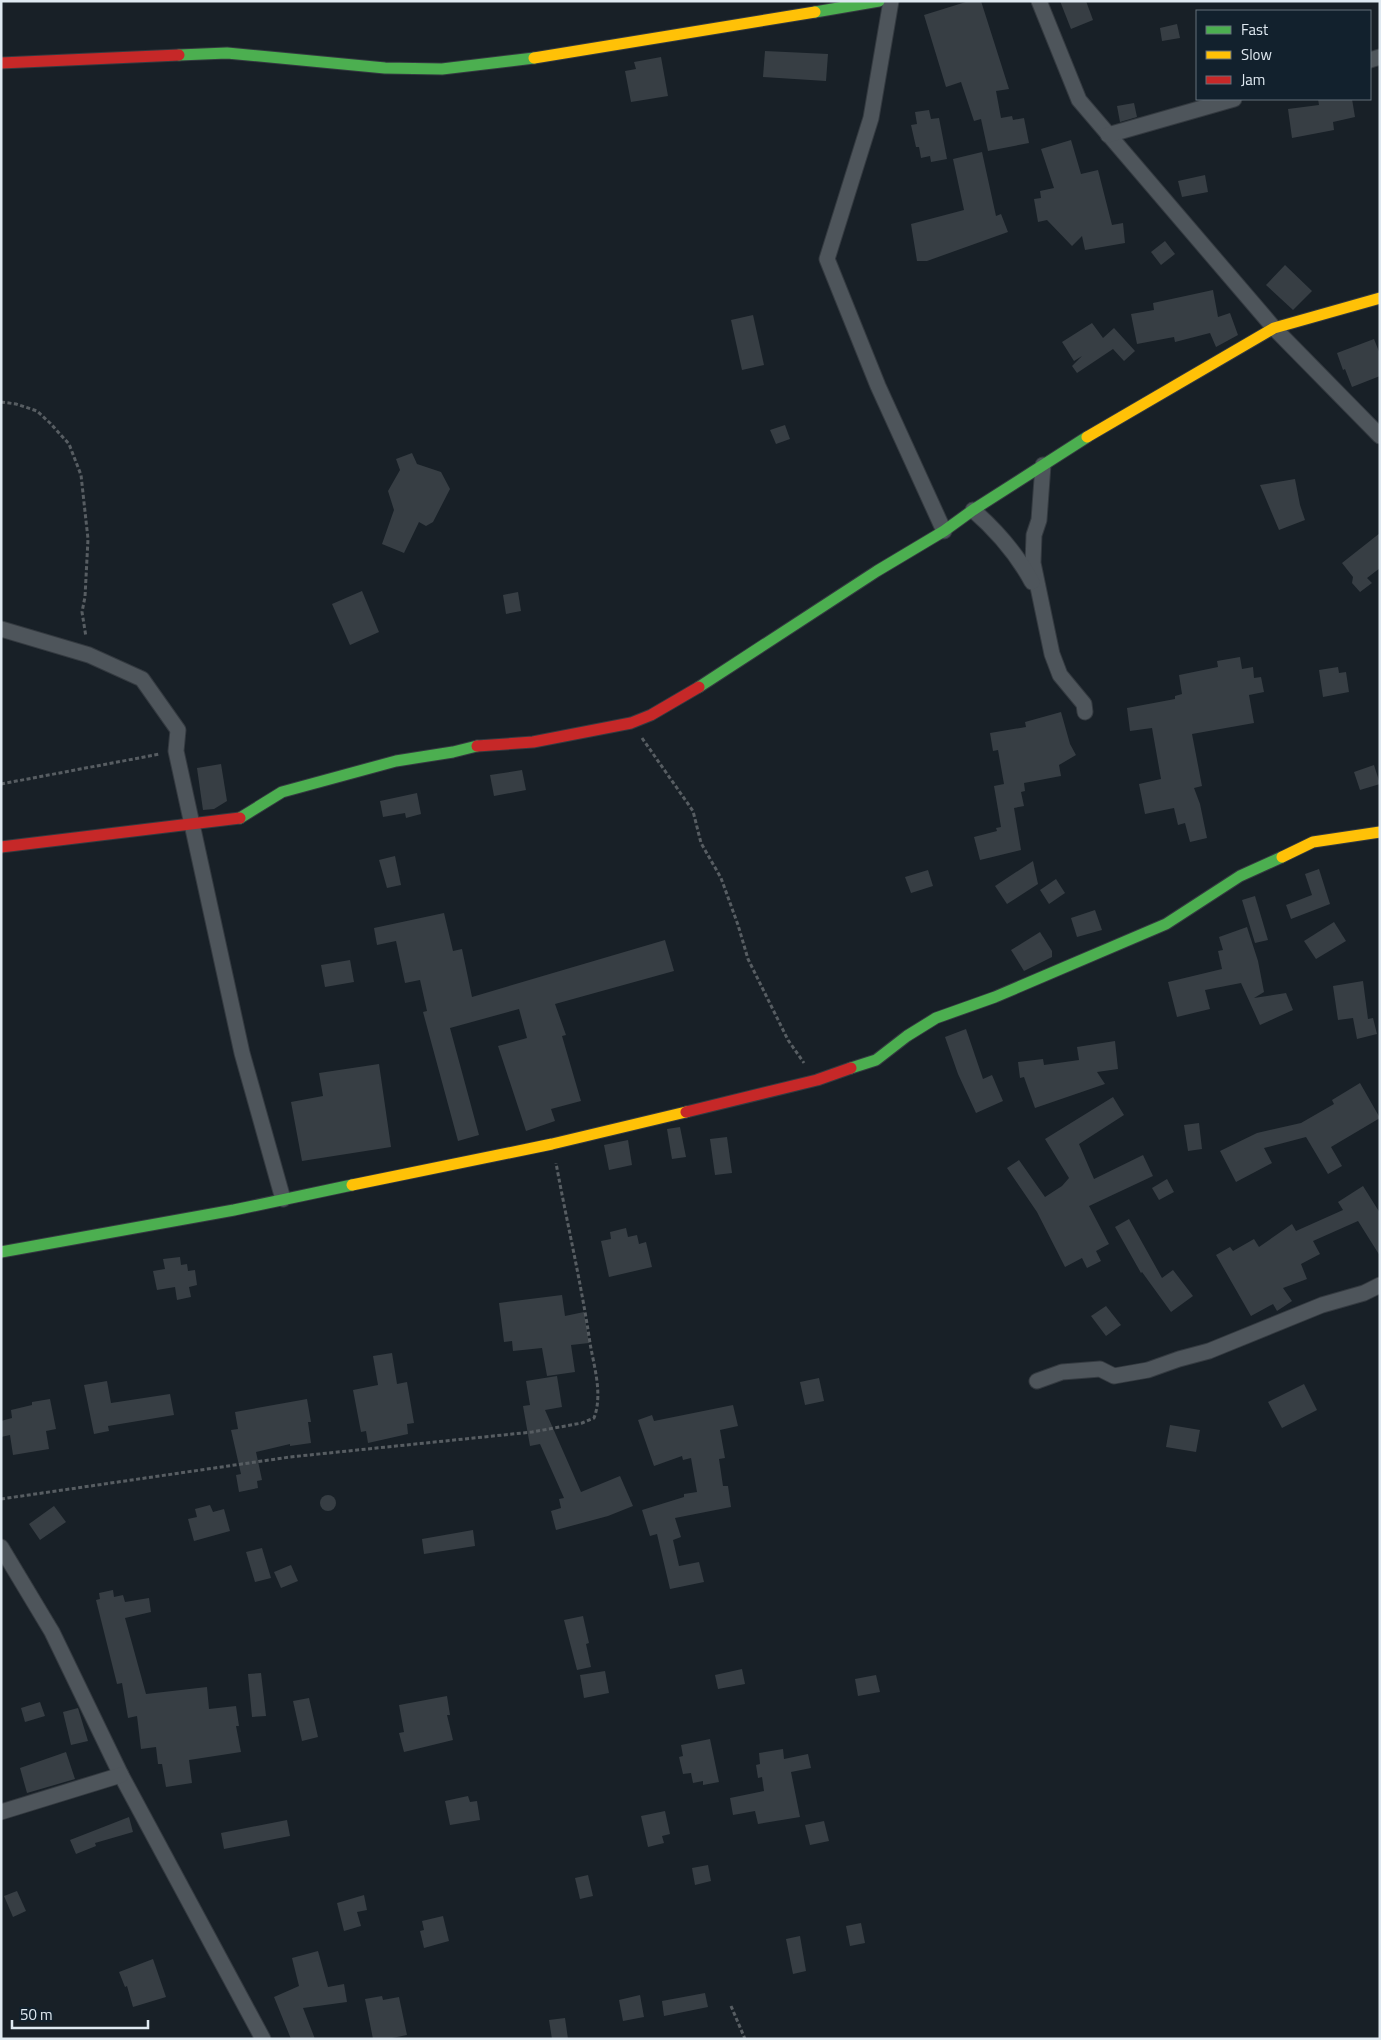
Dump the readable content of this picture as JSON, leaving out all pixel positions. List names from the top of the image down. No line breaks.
{"legend":["Fast","Slow","Jam"],"scale_bar":"50 m"}
